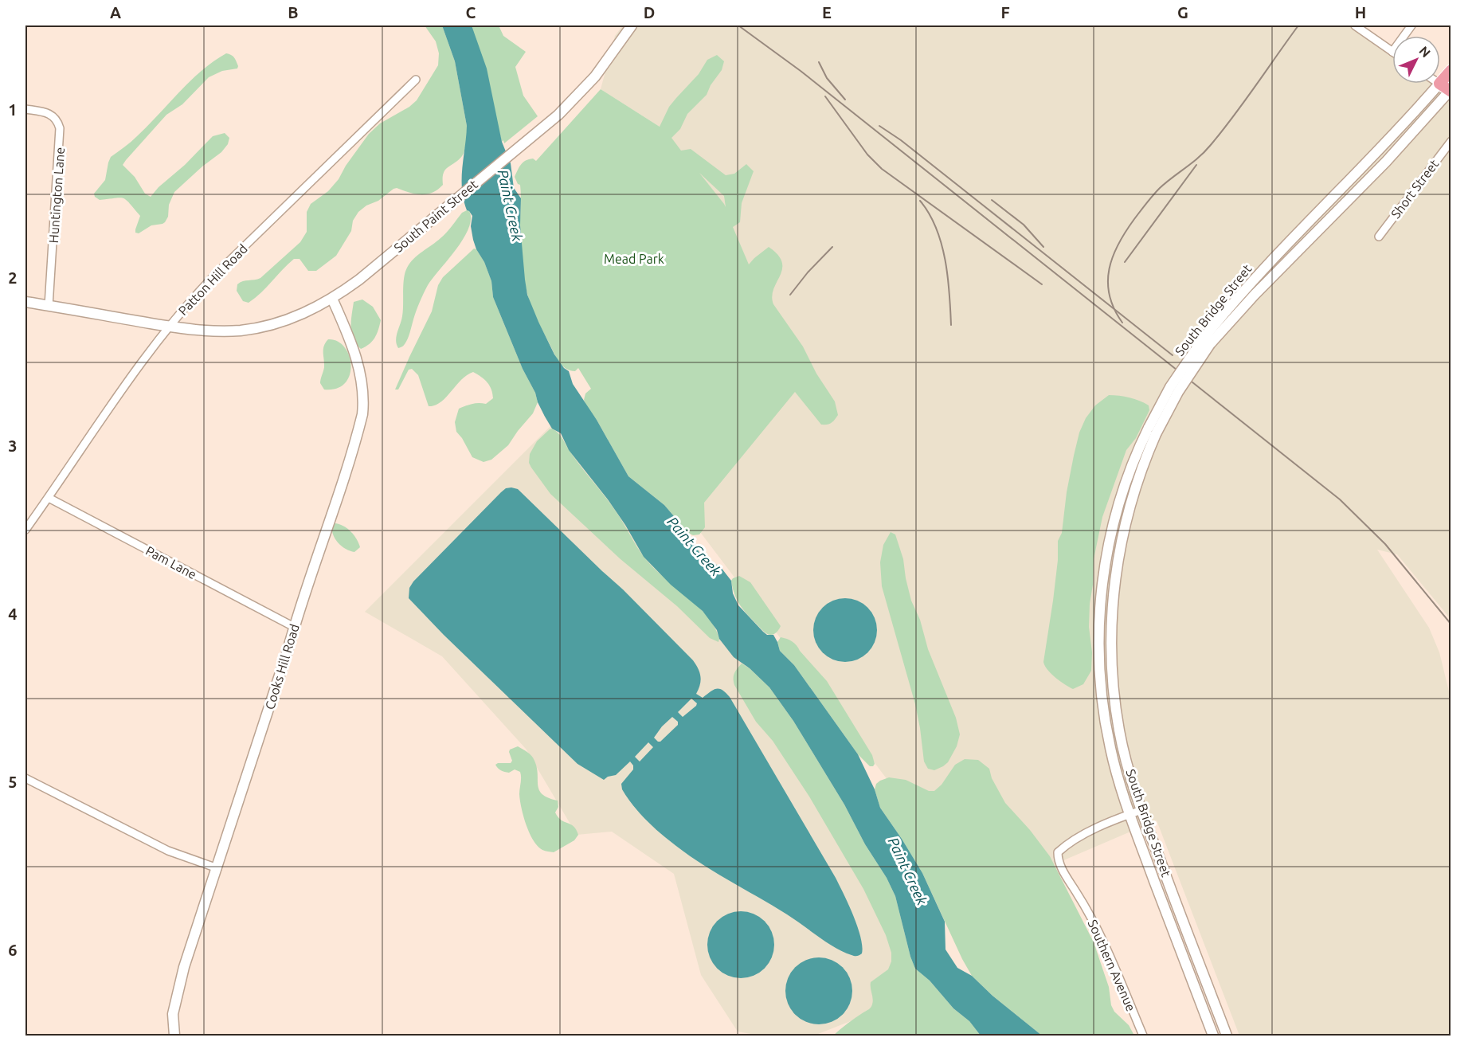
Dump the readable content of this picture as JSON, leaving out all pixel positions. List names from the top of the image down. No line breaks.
{"streets":{"main road":["South Paint Street","South Bridge Street","Cooks Hill Road"],"street":["Short Street","Huntington Lane","Patton Hill Road","Pam Lane","Southern Avenue"]},"crossings":[["Huntington Lane","South Paint Street"],["South Paint Street","Patton Hill Road"],["South Paint Street","Cooks Hill Road"],["Patton Hill Road","Pam Lane"],["South Bridge Street","Southern Avenue"],["Pam Lane","Cooks Hill Road"]],"water":["Paint Creek"],"parks":["Mead Park"],"north":"top right","grid":{"columns":["A","B","C","D","E","F","G","H"],"rows":["1","2","3","4","5","6"]}}
